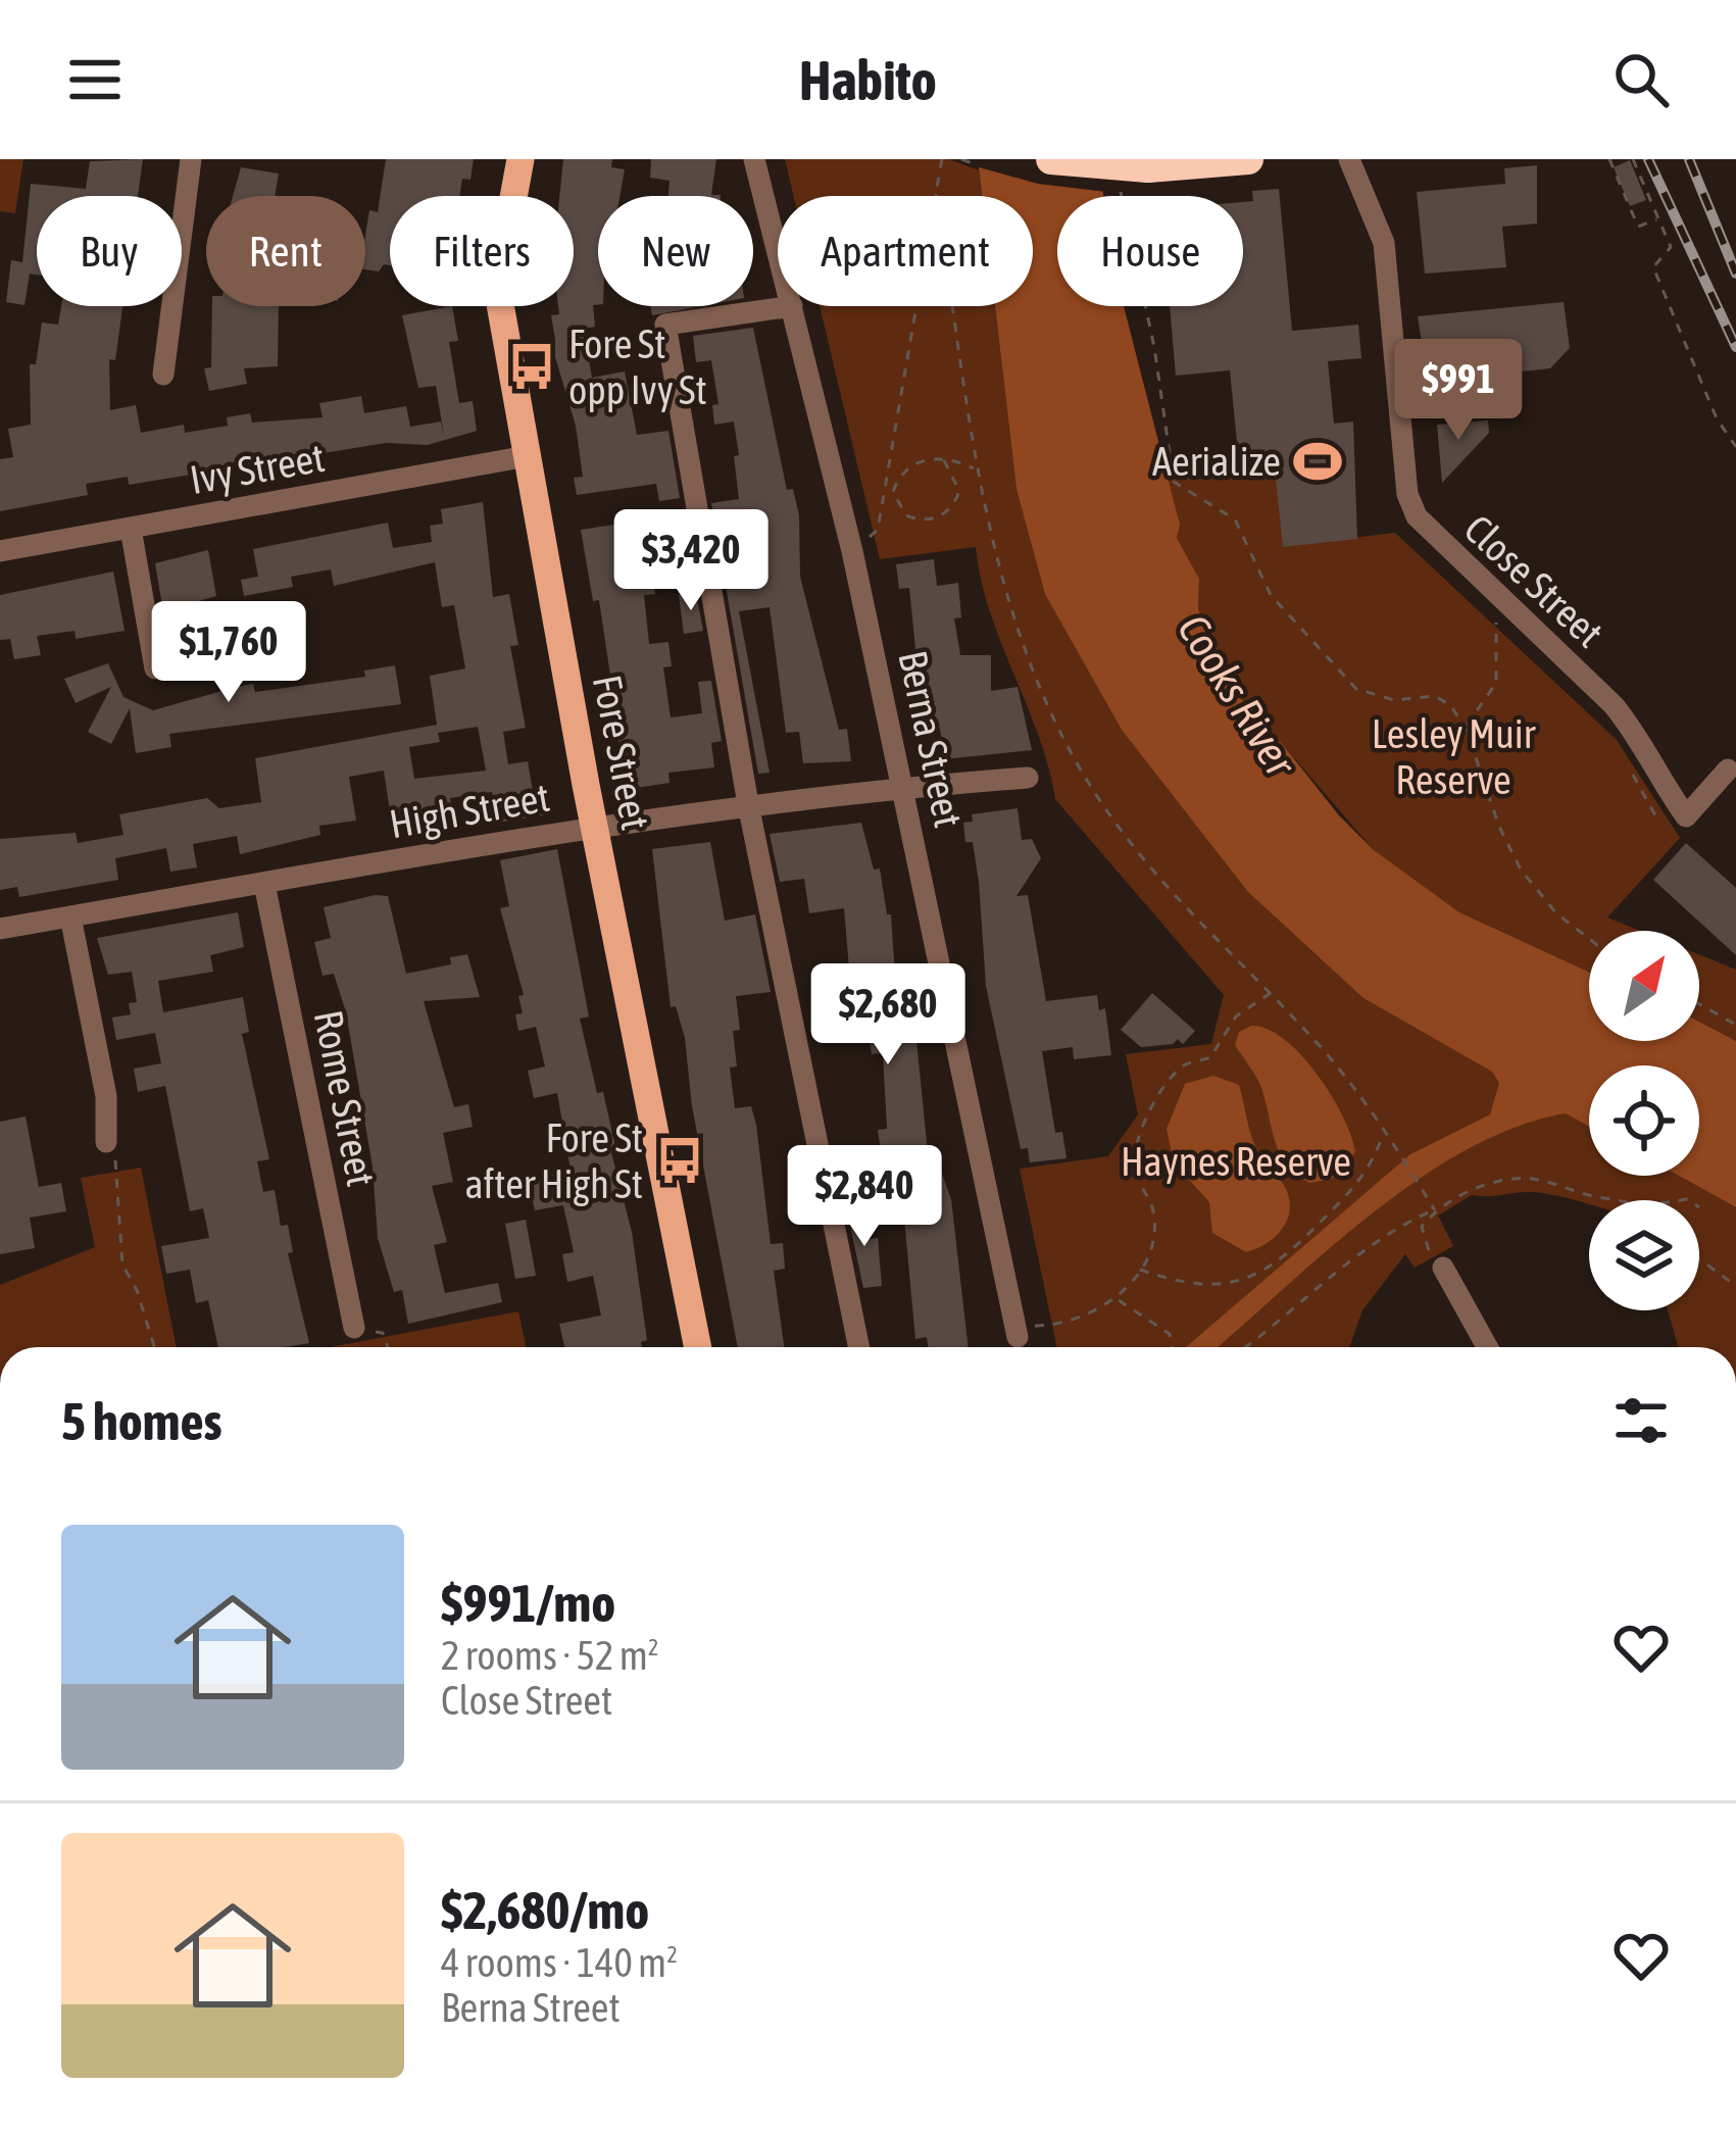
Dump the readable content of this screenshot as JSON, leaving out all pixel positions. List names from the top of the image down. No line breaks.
{"streets":{"main road":["Fore Street"],"street":["Ivy Street","Close Street","Berna Street","High Street","Rome Street"]},"crossings":[["Ivy Street","Fore Street"],["Berna Street","High Street"],["Fore Street","High Street"],["High Street","Rome Street"]],"water":["Cooks River"],"parks":["Lesley Muir Reserve","Haynes Reserve"],"places":{"bus stop":["Fore St opp Ivy St","Fore St after High St"],"sports":["Aerialize"]},"north":"top right","page":{"header":"Habito","chip":["Buy","Rent","Filters","New","Apartment","House"],"price":["$991","$3,420","$1,760","$2,680","$2,840"],"heading":"5 homes","list":[{"name":"$991/mo","note":"2 rooms · 52 m² · Close Street"},{"name":"$2,680/mo","note":"4 rooms · 140 m² · Berna Street"}]}}
